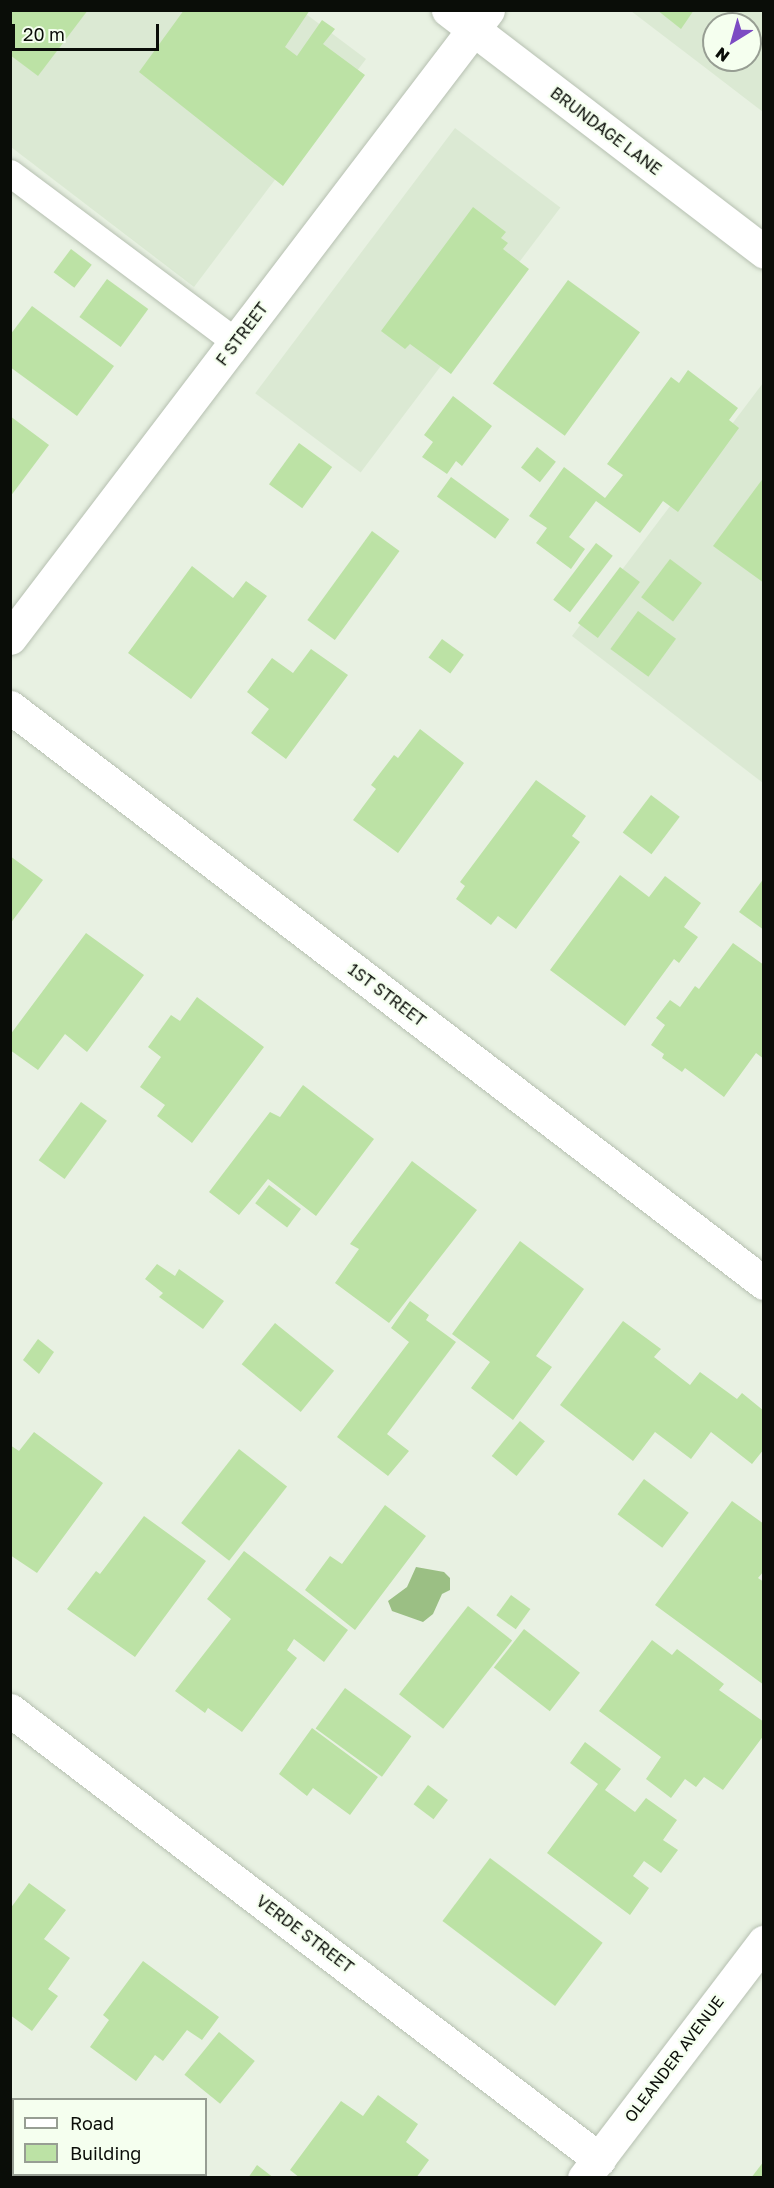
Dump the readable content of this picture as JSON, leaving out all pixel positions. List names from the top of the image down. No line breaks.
{"streets":{"street":["BRUNDAGE LANE","F STREET","1ST STREET","VERDE STREET","OLEANDER AVENUE"]},"crossings":[["BRUNDAGE LANE","F STREET"],["VERDE STREET","OLEANDER AVENUE"]],"legend":["Road","Building"],"scale_bar":"20 m","north":"bottom left"}
